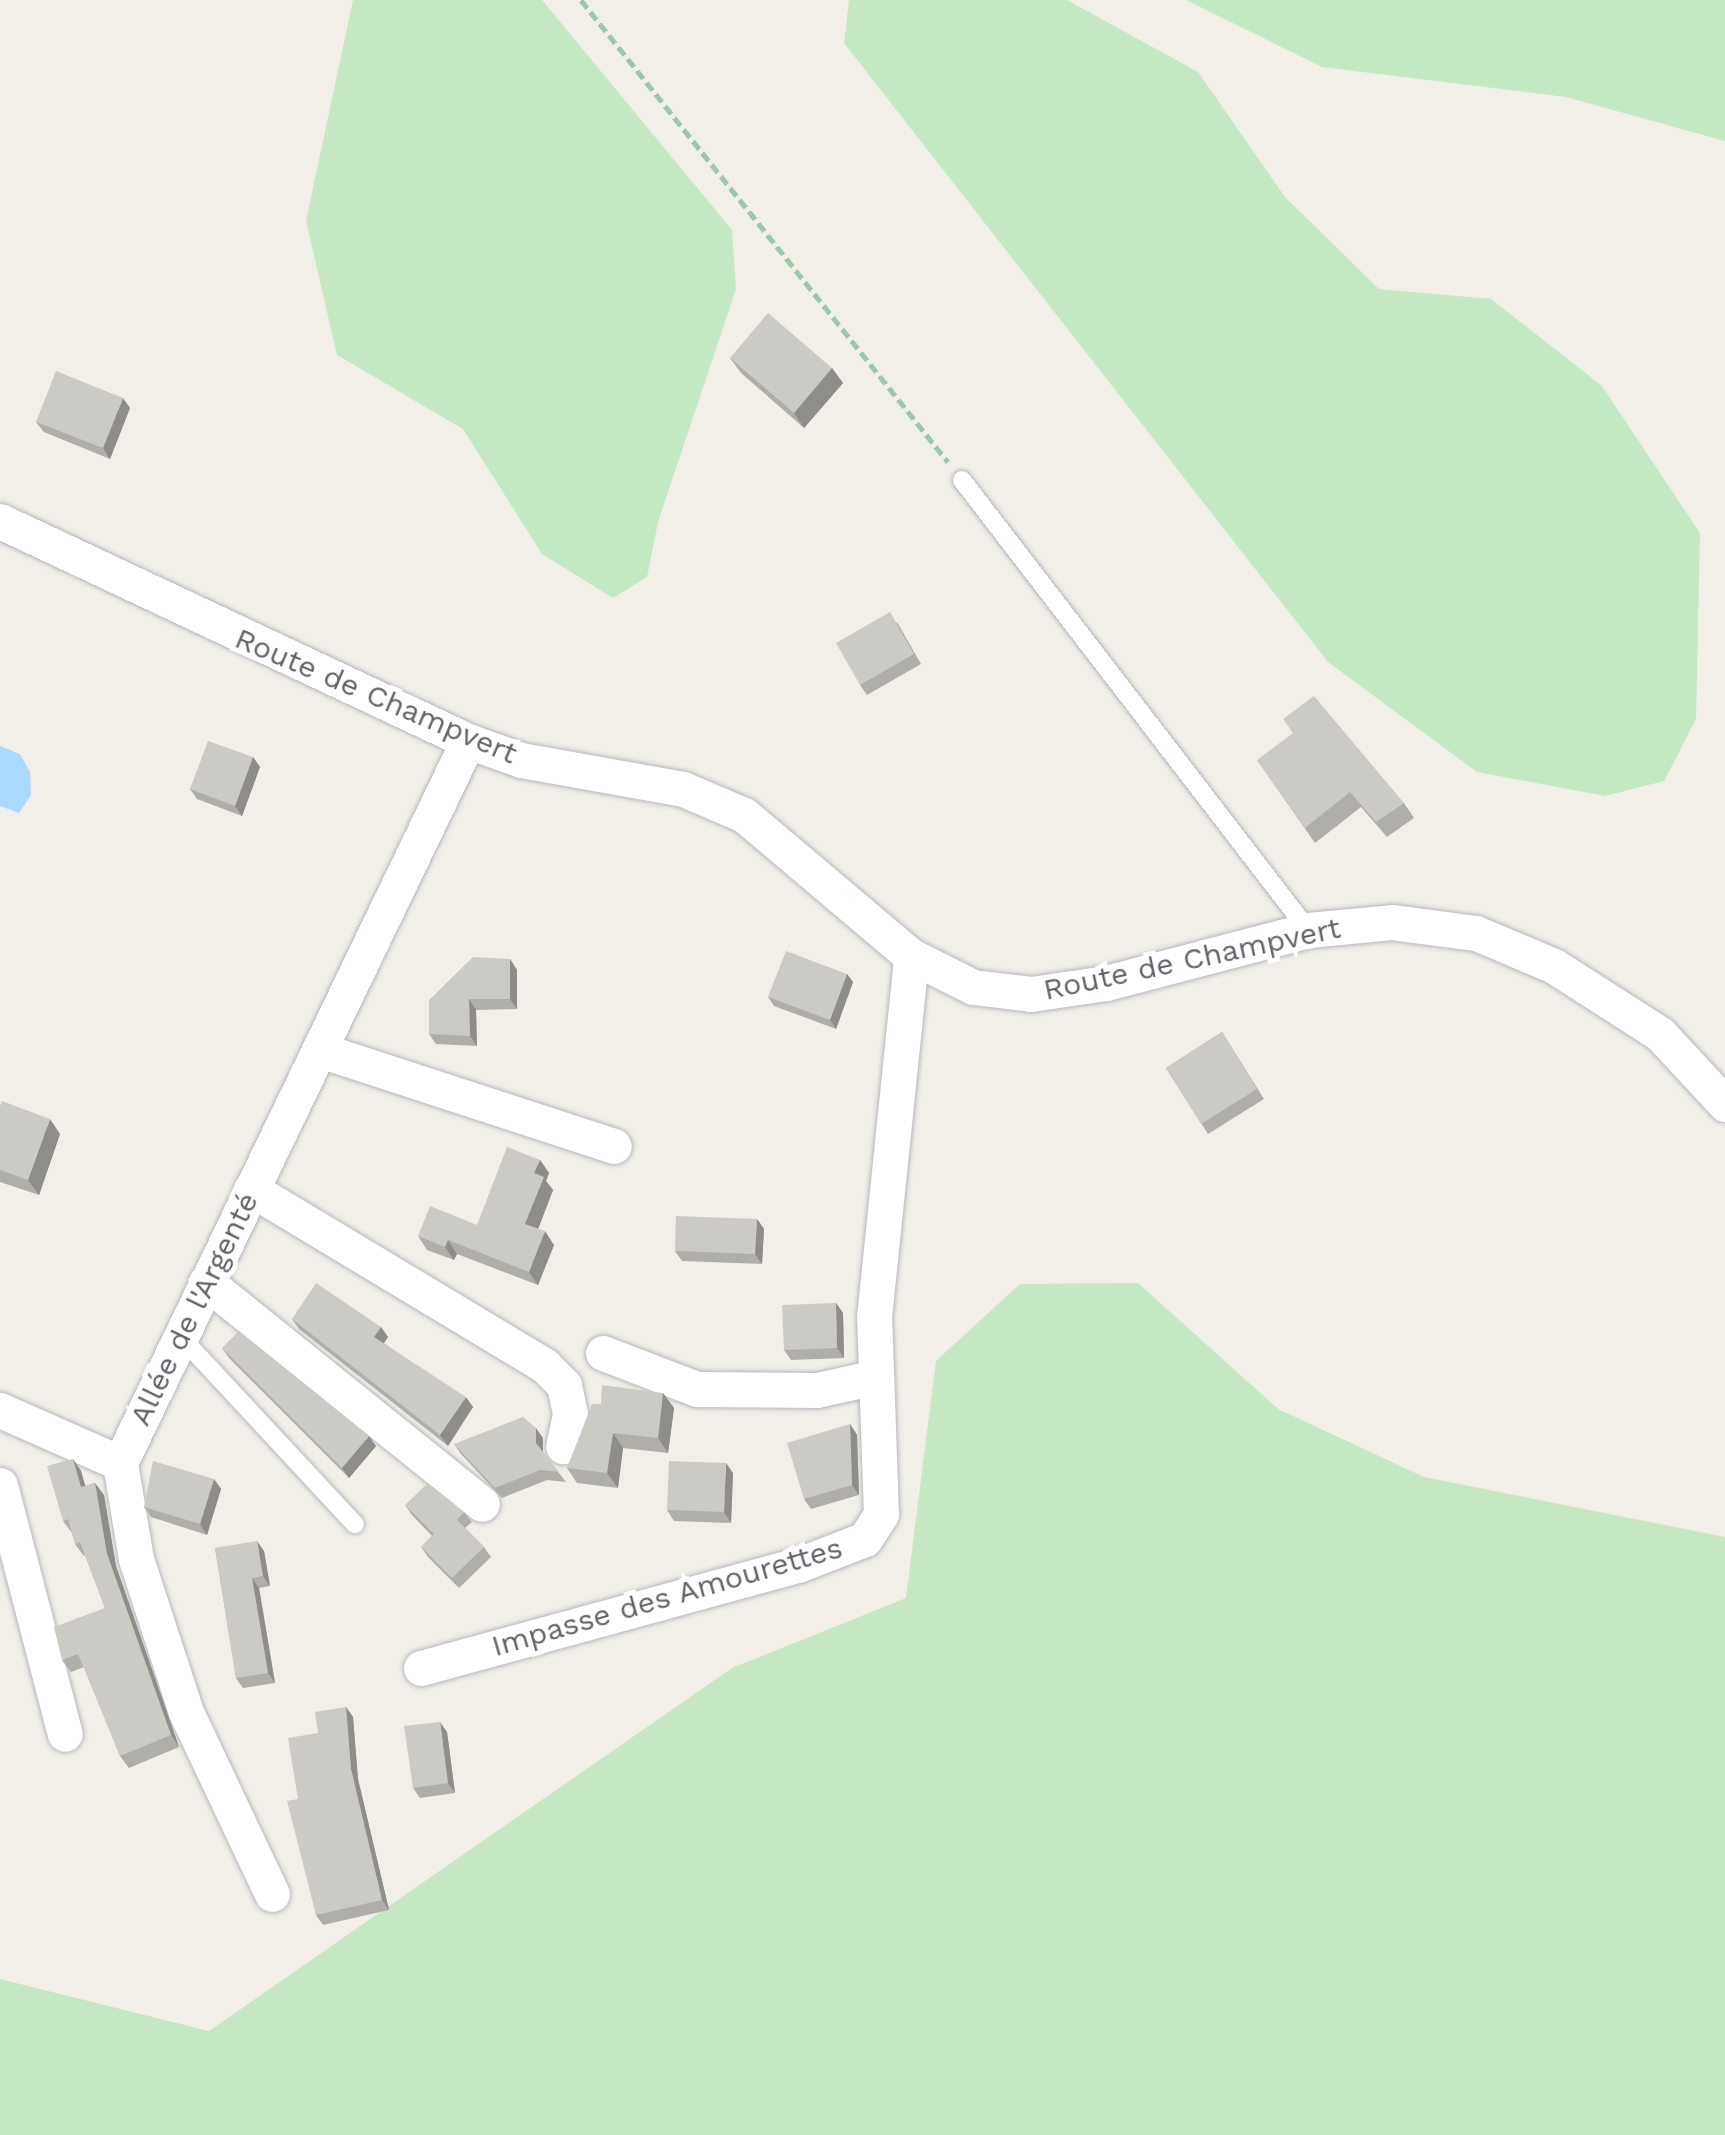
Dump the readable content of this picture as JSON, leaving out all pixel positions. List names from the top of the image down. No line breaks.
{"streets":{"street":["Route de Champvert","Allée de l'Argenté","Impasse des Amourettes"]},"crossings":[["Route de Champvert","Allée de l'Argenté"],["Route de Champvert","Impasse des Amourettes"]]}
